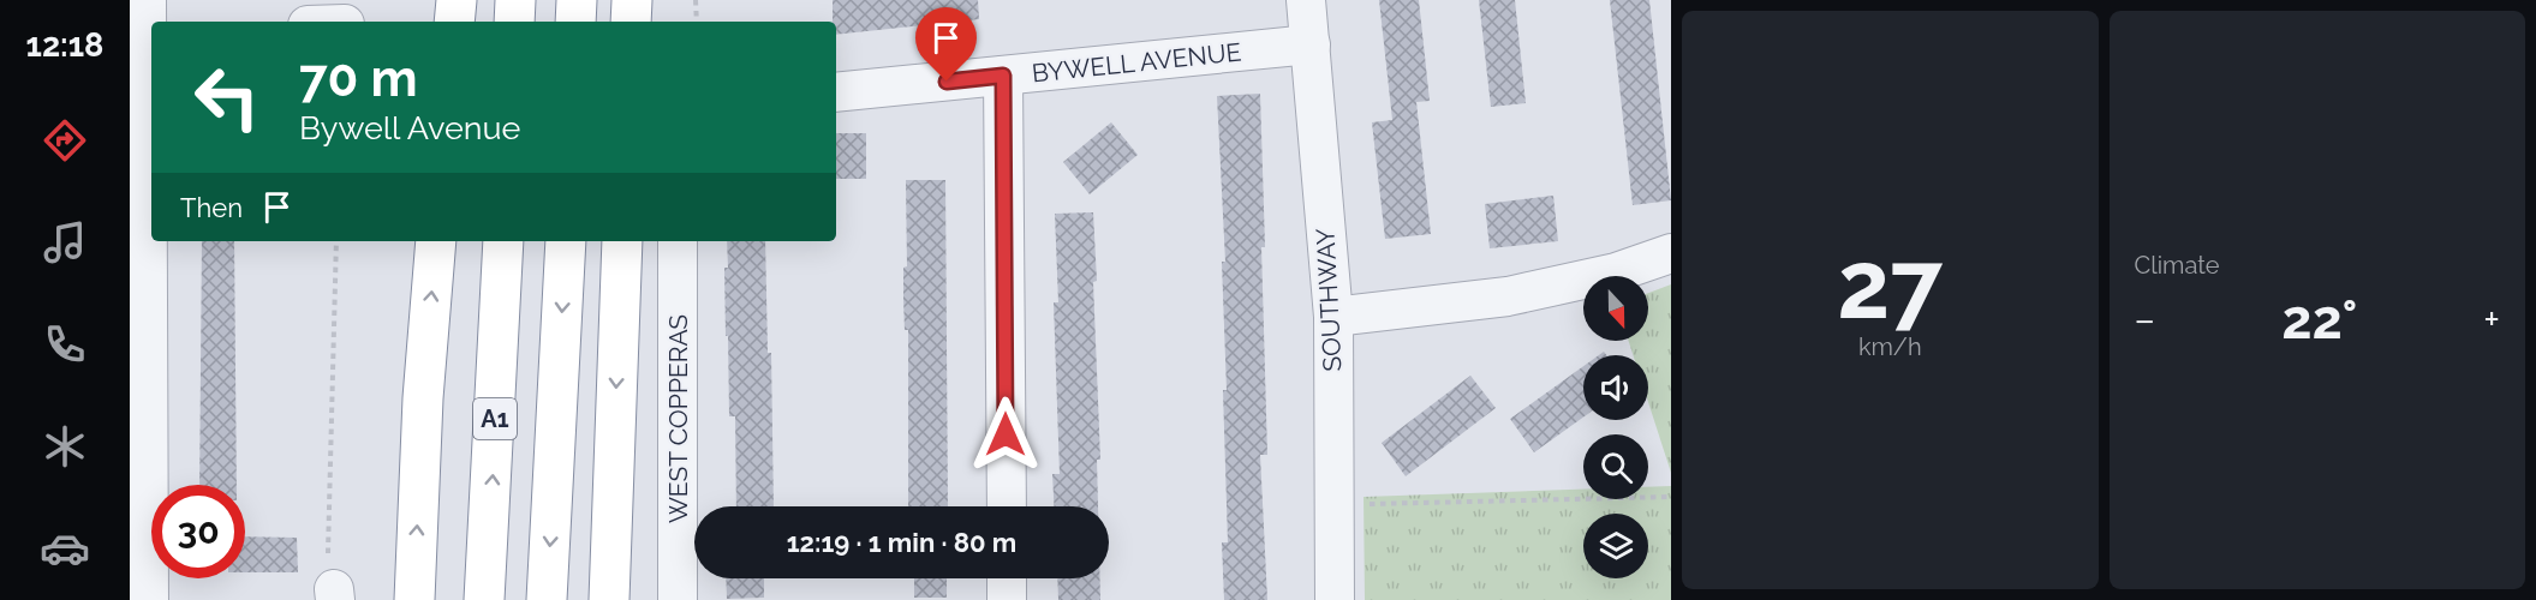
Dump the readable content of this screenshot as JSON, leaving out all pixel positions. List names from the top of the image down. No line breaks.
{"streets":{"highway":["A1"],"street":["BYWELL AVENUE","SOUTHWAY","WEST COPPERAS"]},"crossings":[["BYWELL AVENUE","SOUTHWAY"]],"north":"bottom","page":{"tabs":"12:18","tile":[["27","km/h"],"Climate"],"turn":["70 m","Bywell Avenue"],"then":"Then","heat":["−","22°","+"],"limit":"30","trip":"12:19 · 1 min · 80 m"}}
